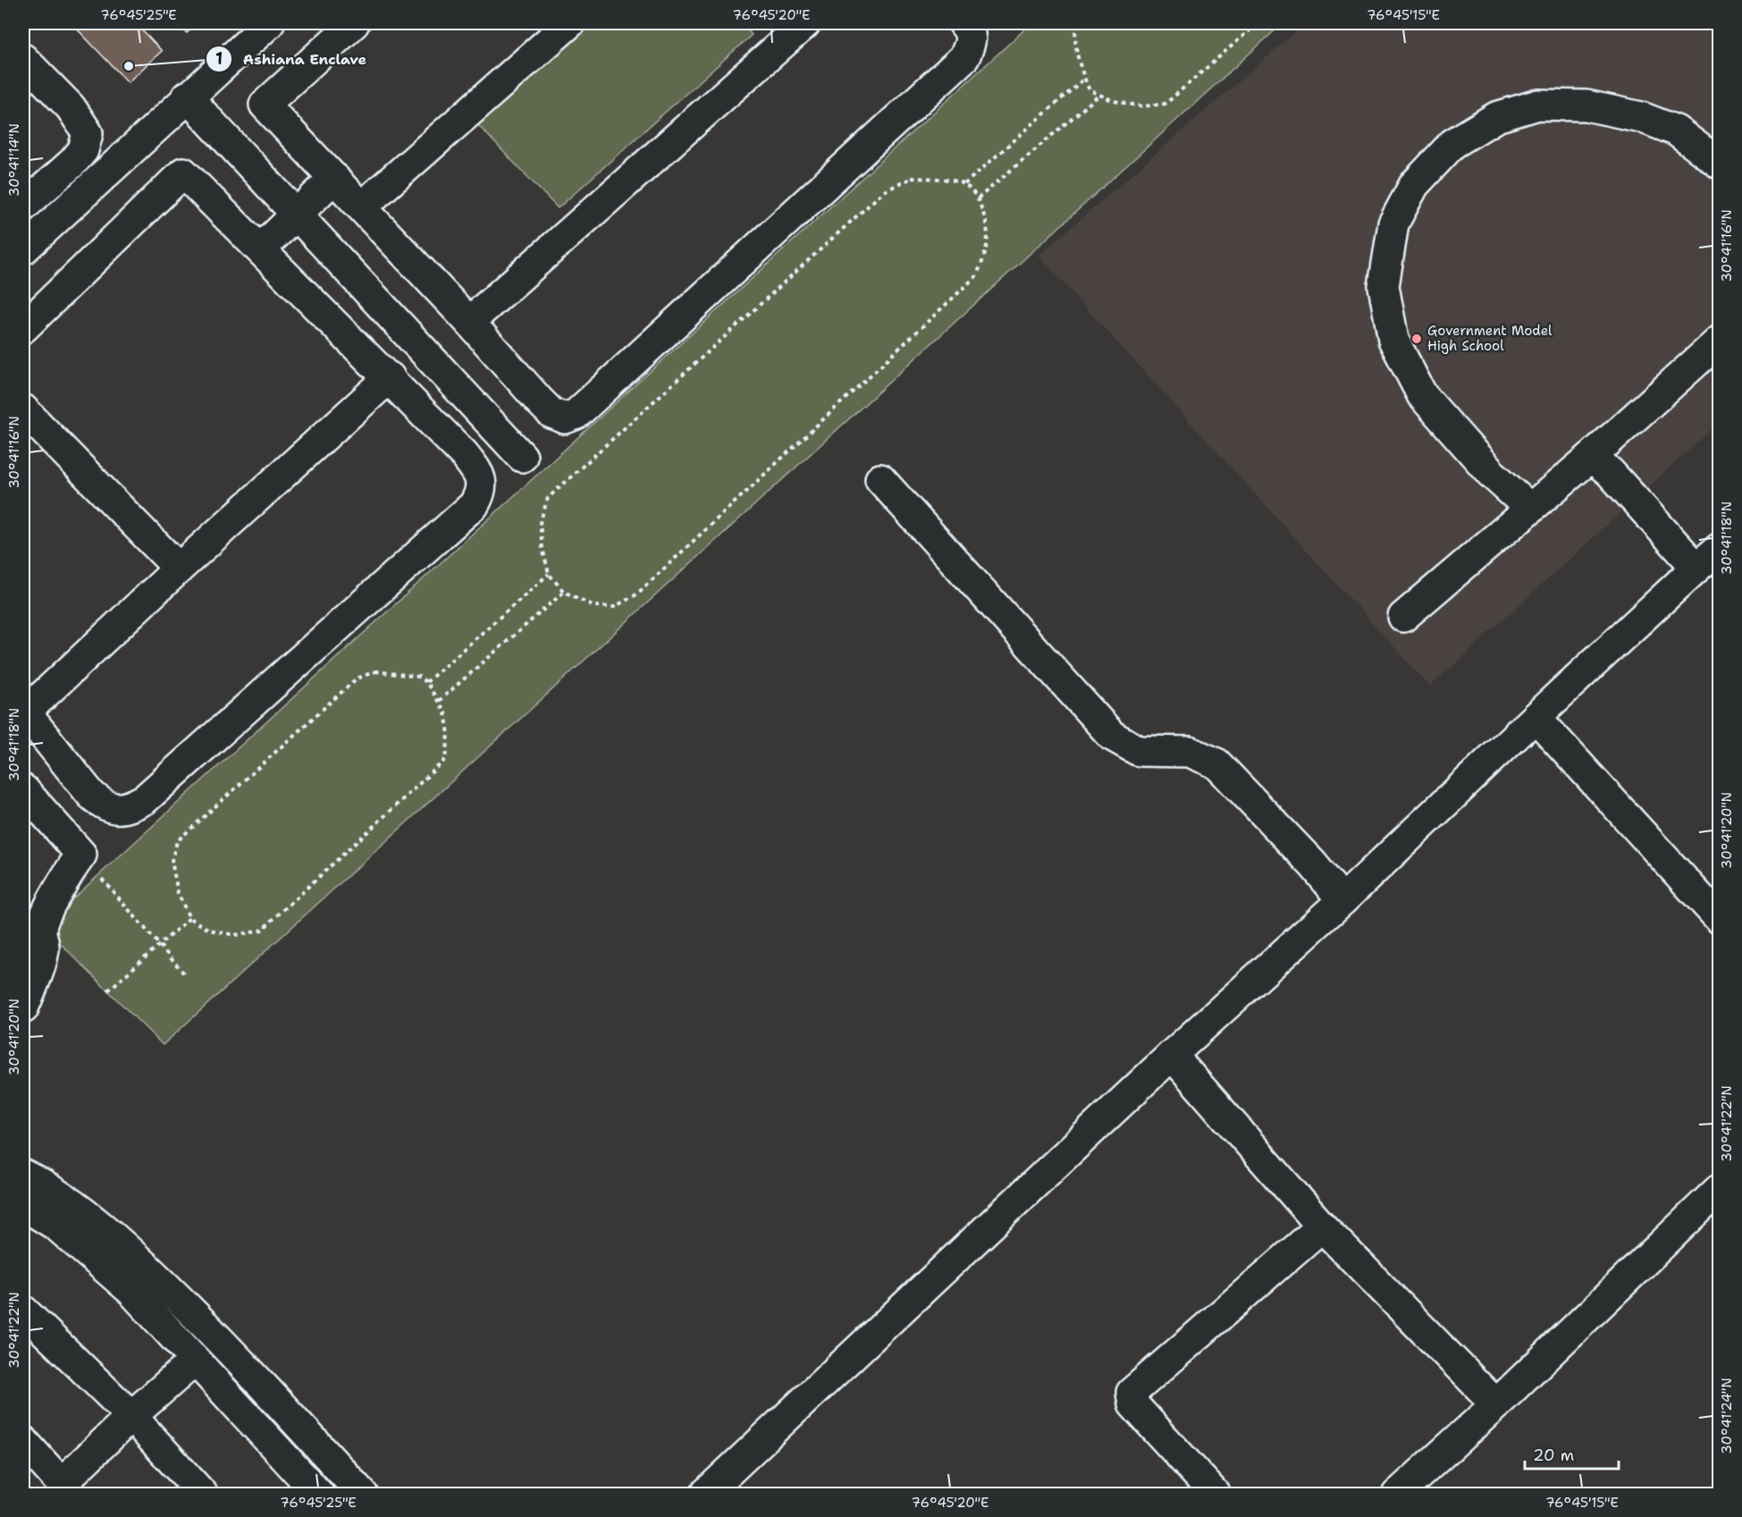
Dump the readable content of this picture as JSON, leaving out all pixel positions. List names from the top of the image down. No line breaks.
{"places":["Ashiana Enclave","Government Model High School"],"scale_bar":"20 m","coordinates":["76°45'25\"E","76°45'20\"E","76°45'15\"E","30°41'14\"N","30°41'16\"N","30°41'18\"N","30°41'20\"N","30°41'22\"N","30°41'24\"N"]}
